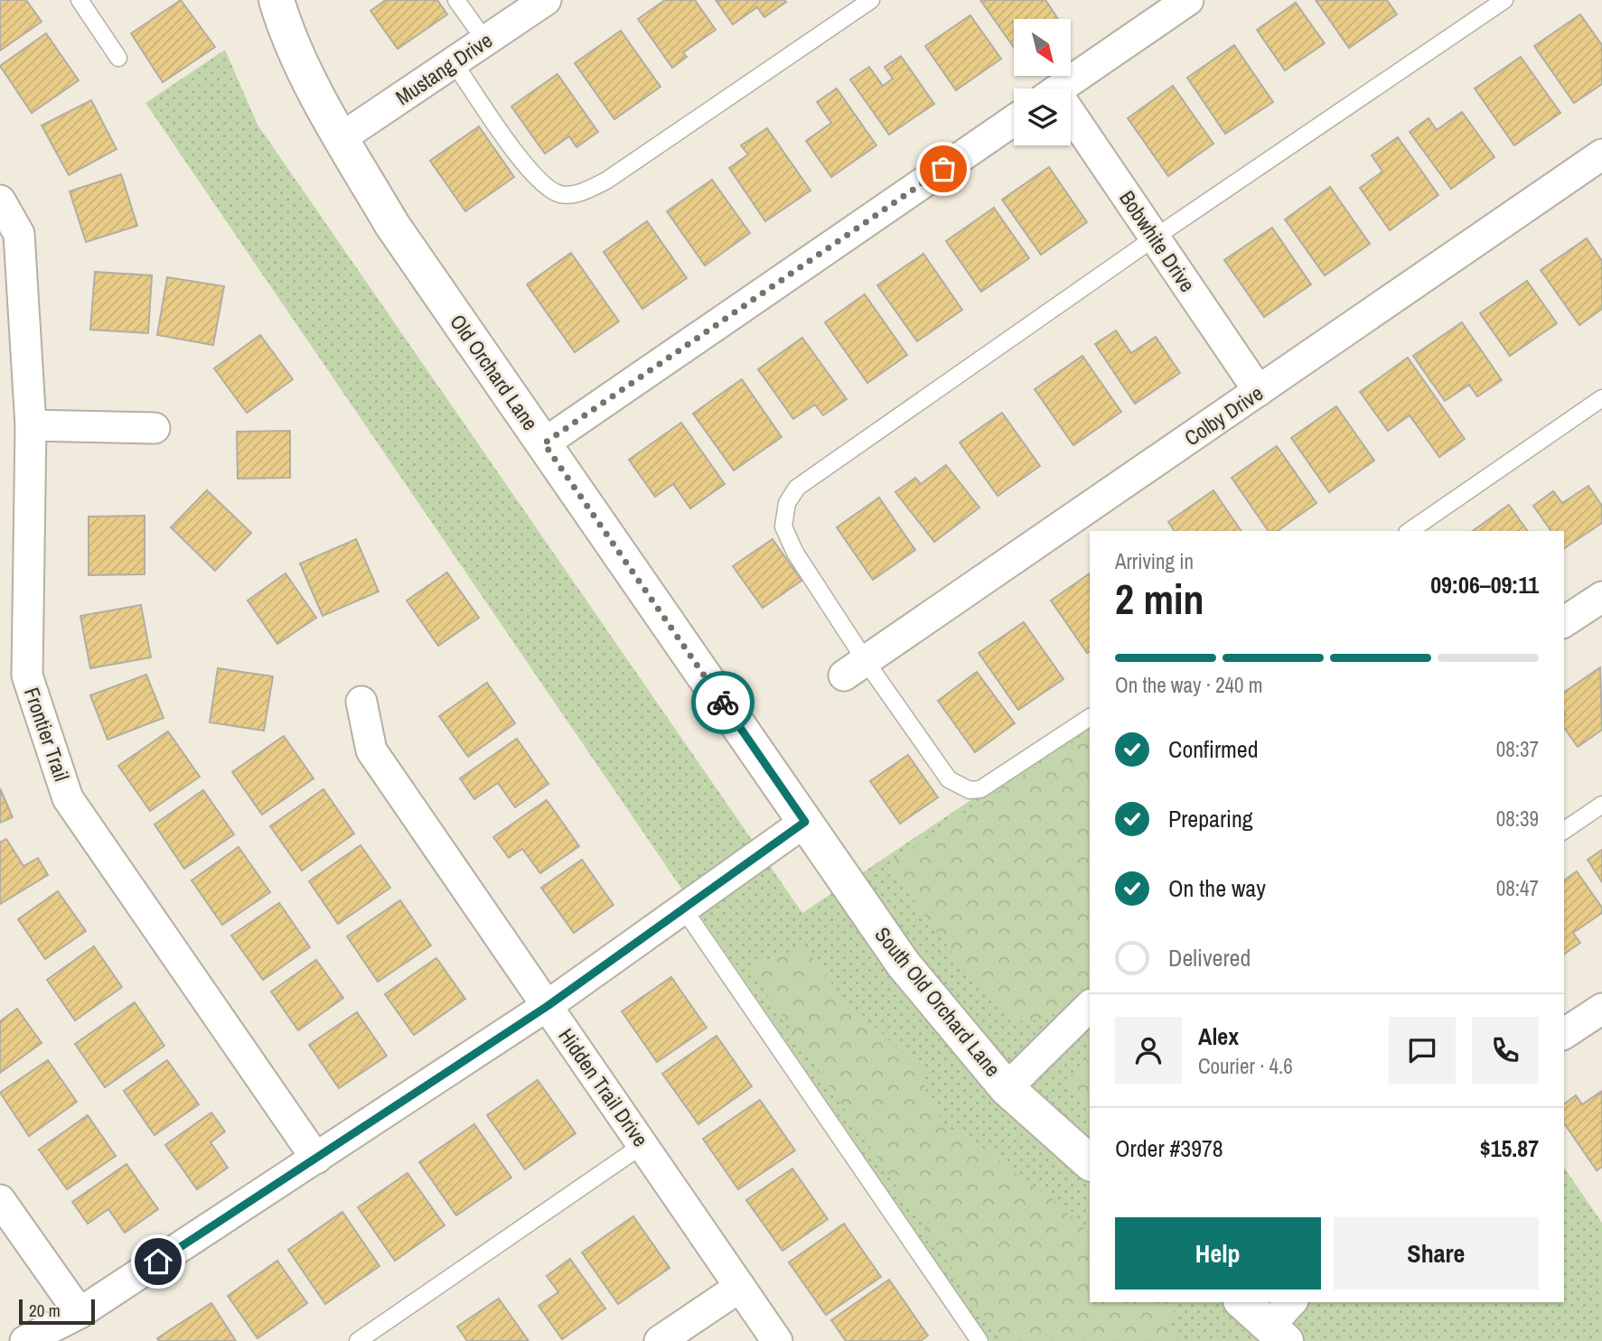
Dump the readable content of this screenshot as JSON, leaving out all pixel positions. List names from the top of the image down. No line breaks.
{"streets":{"street":["Mustang Drive","Bobwhite Drive","Old Orchard Lane","Colby Drive","Frontier Trail","South Old Orchard Lane","Hidden Trail Drive"]},"crossings":[["Mustang Drive","Old Orchard Lane"],["Bobwhite Drive","Colby Drive"],["Old Orchard Lane","South Old Orchard Lane"]],"scale_bar":"20 m","north":"bottom right","page":{"heading":["2 min","Arriving in","09:06–09:11"],"panel":["Alex","Courier · 4.6","Order #3978","$15.87"],"bar":"On the way · 240 m","list":[["Confirmed","08:37"],["Preparing","08:39"],["On the way","08:47"],"Delivered"],"buttons":["Help","Share"],"scale":"20 m"}}
